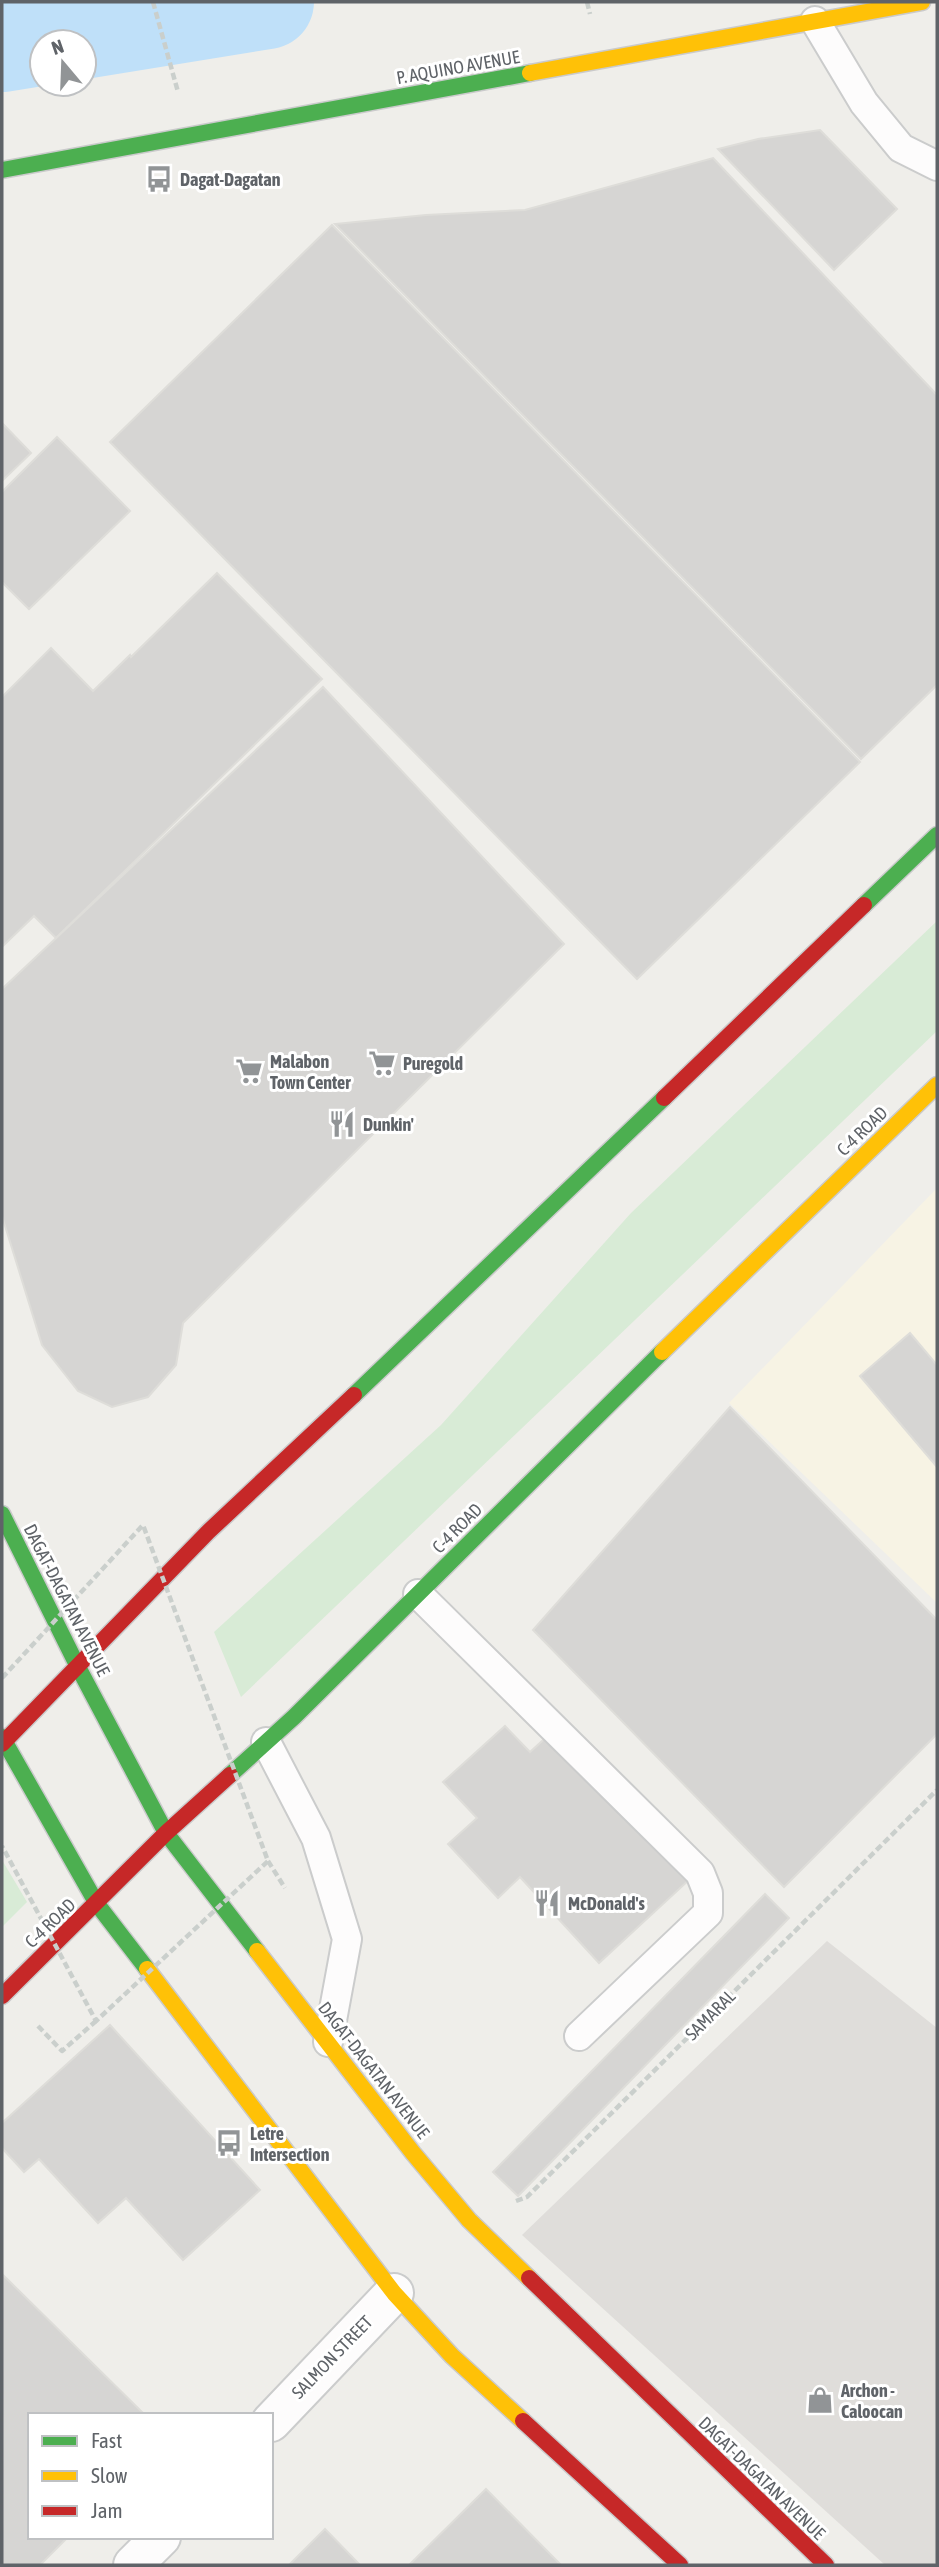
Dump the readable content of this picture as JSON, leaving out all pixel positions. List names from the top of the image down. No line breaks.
{"streets":{"main road":["P. AQUINO AVENUE","C-4 ROAD","DAGAT-DAGATAN AVENUE"],"street":["SALMON STREET"],"path":["SAMARAL"]},"crossings":[["C-4 ROAD","DAGAT-DAGATAN AVENUE"],["DAGAT-DAGATAN AVENUE","SAMARAL"]],"places":{"bus stop":["Dagat-Dagatan","Letre Intersection"],"supermarket":["Puregold","Malabon Town Center"],"restaurant":["Dunkin'","McDonald's"],"shop":["Archon - Caloocan"]},"legend":["Fast","Slow","Jam"],"north":"top"}
